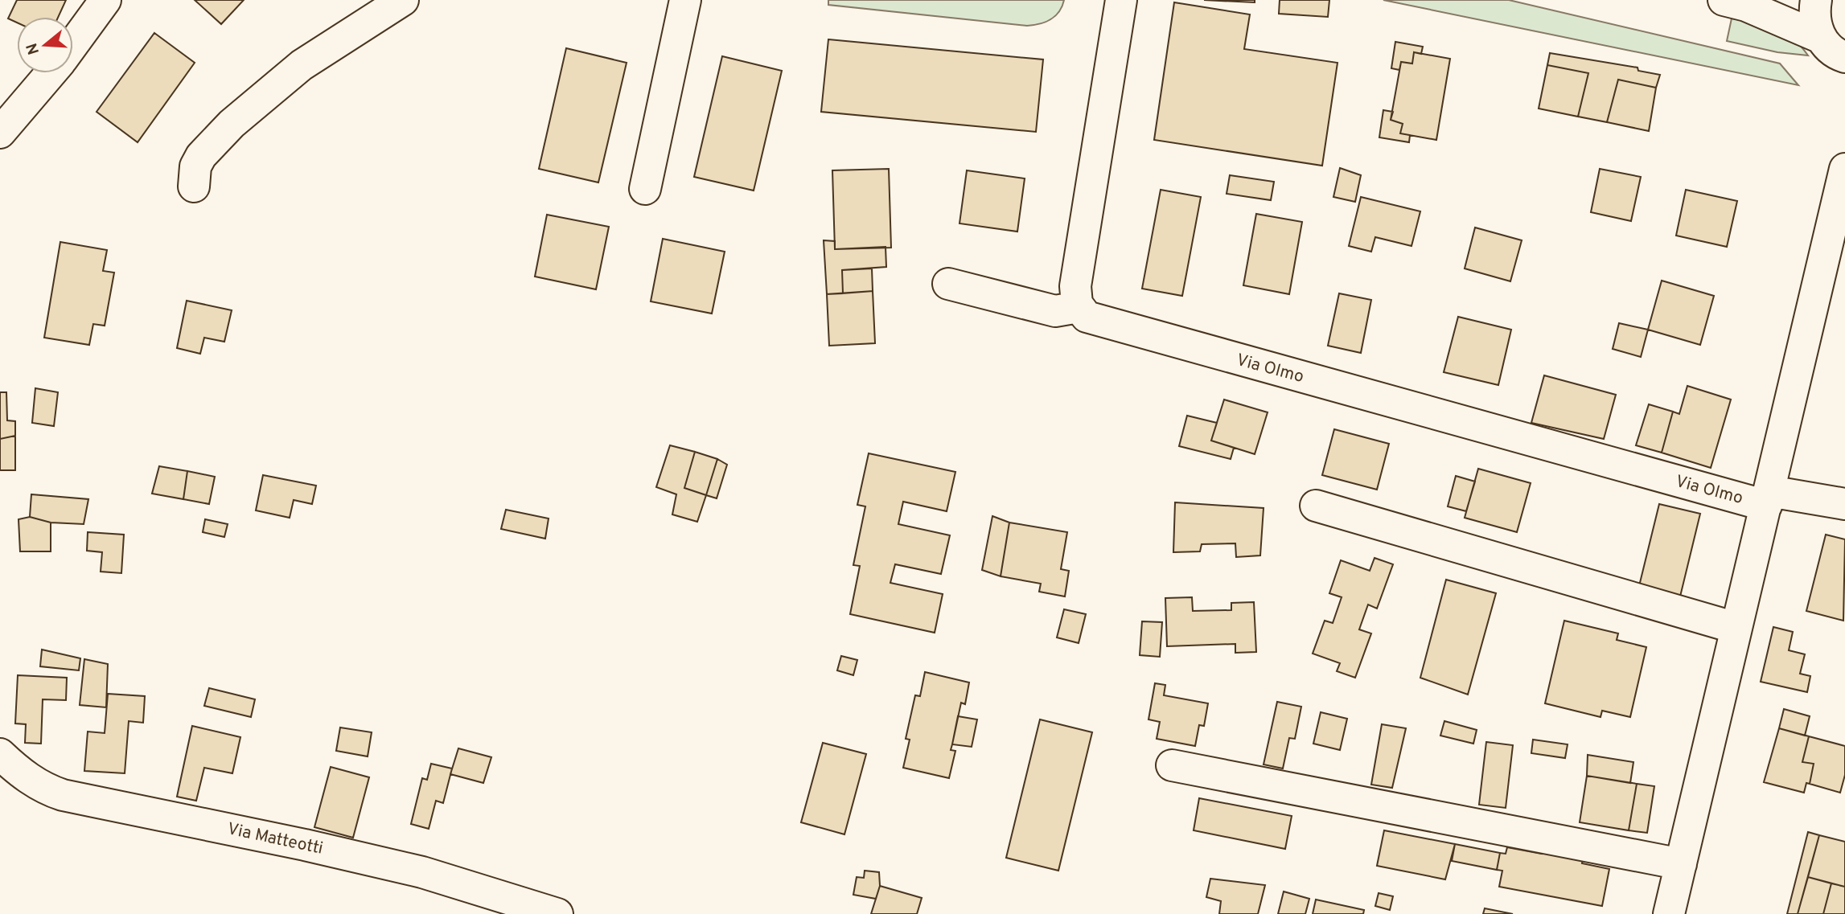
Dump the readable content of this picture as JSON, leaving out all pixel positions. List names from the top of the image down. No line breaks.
{"streets":{"street":["Via Olmo","Via Matteotti"]},"north":"left"}
